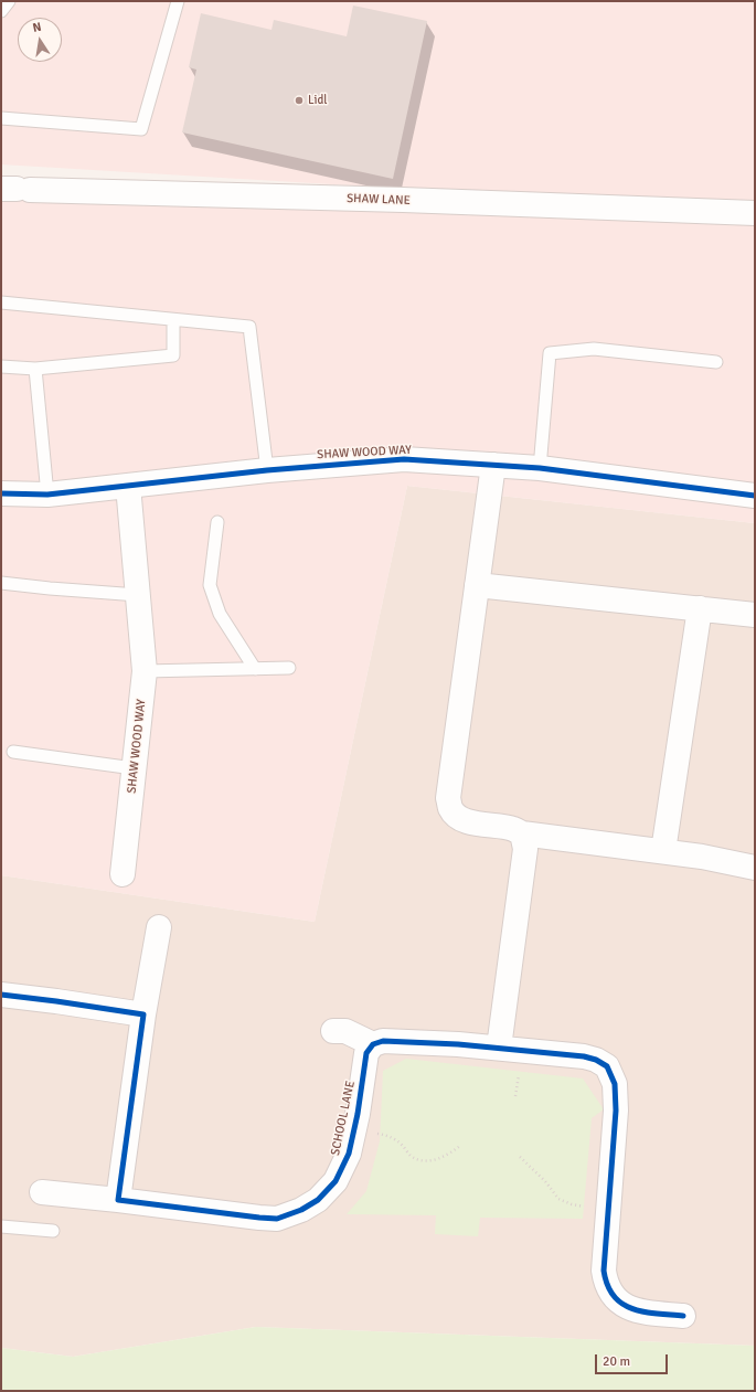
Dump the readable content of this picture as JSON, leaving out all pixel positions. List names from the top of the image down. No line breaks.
{"streets":{"street":["SHAW LANE","SHAW WOOD WAY","SCHOOL LANE"]},"places":["Lidl"],"scale_bar":"20 m","north":"top"}
